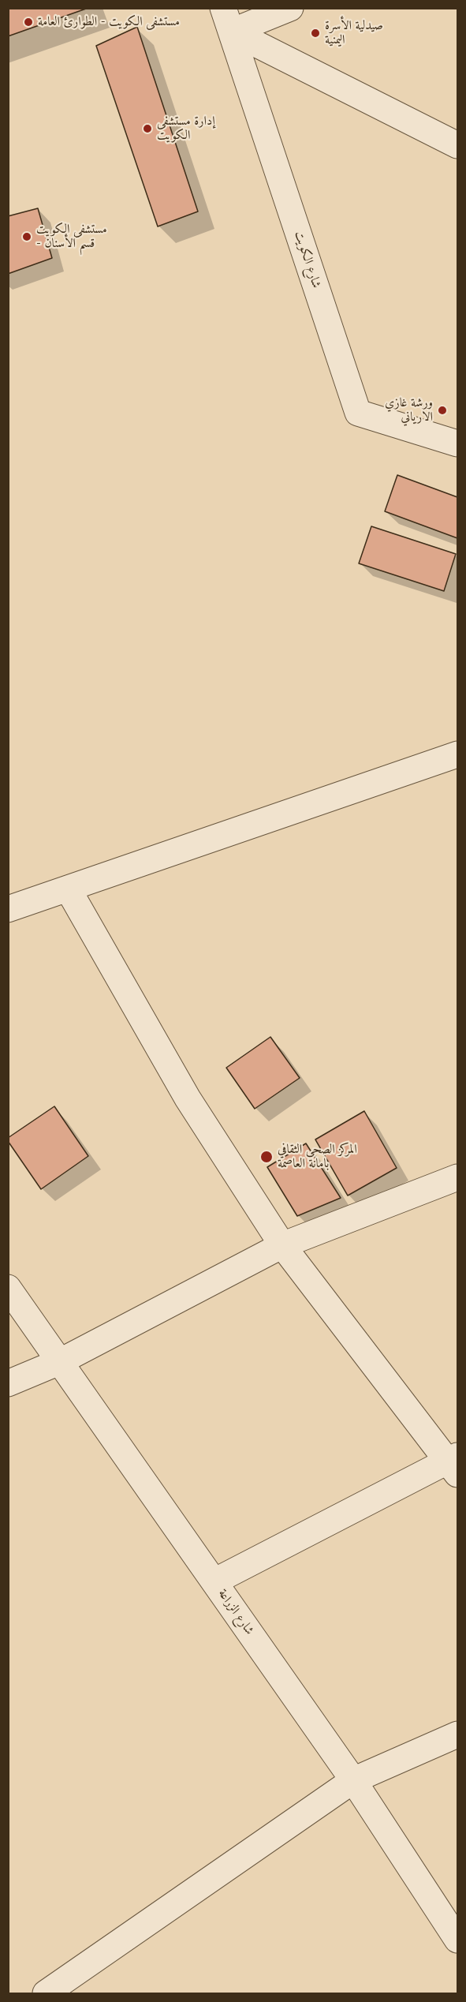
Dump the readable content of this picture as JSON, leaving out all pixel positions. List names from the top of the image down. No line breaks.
{"streets":{"street":["شارع الكويت","شارع الزراعة"]},"places":["مستشفى الكويت - الطوارئ العامة","صيدلية الأسرة اليمنية","إدارة مستشفى الكويت","مستشفى الكويت - قسم الأسنان","ورشة غازي الارياني","المركز الصحي الثقافي بامانة العاصمة"]}
